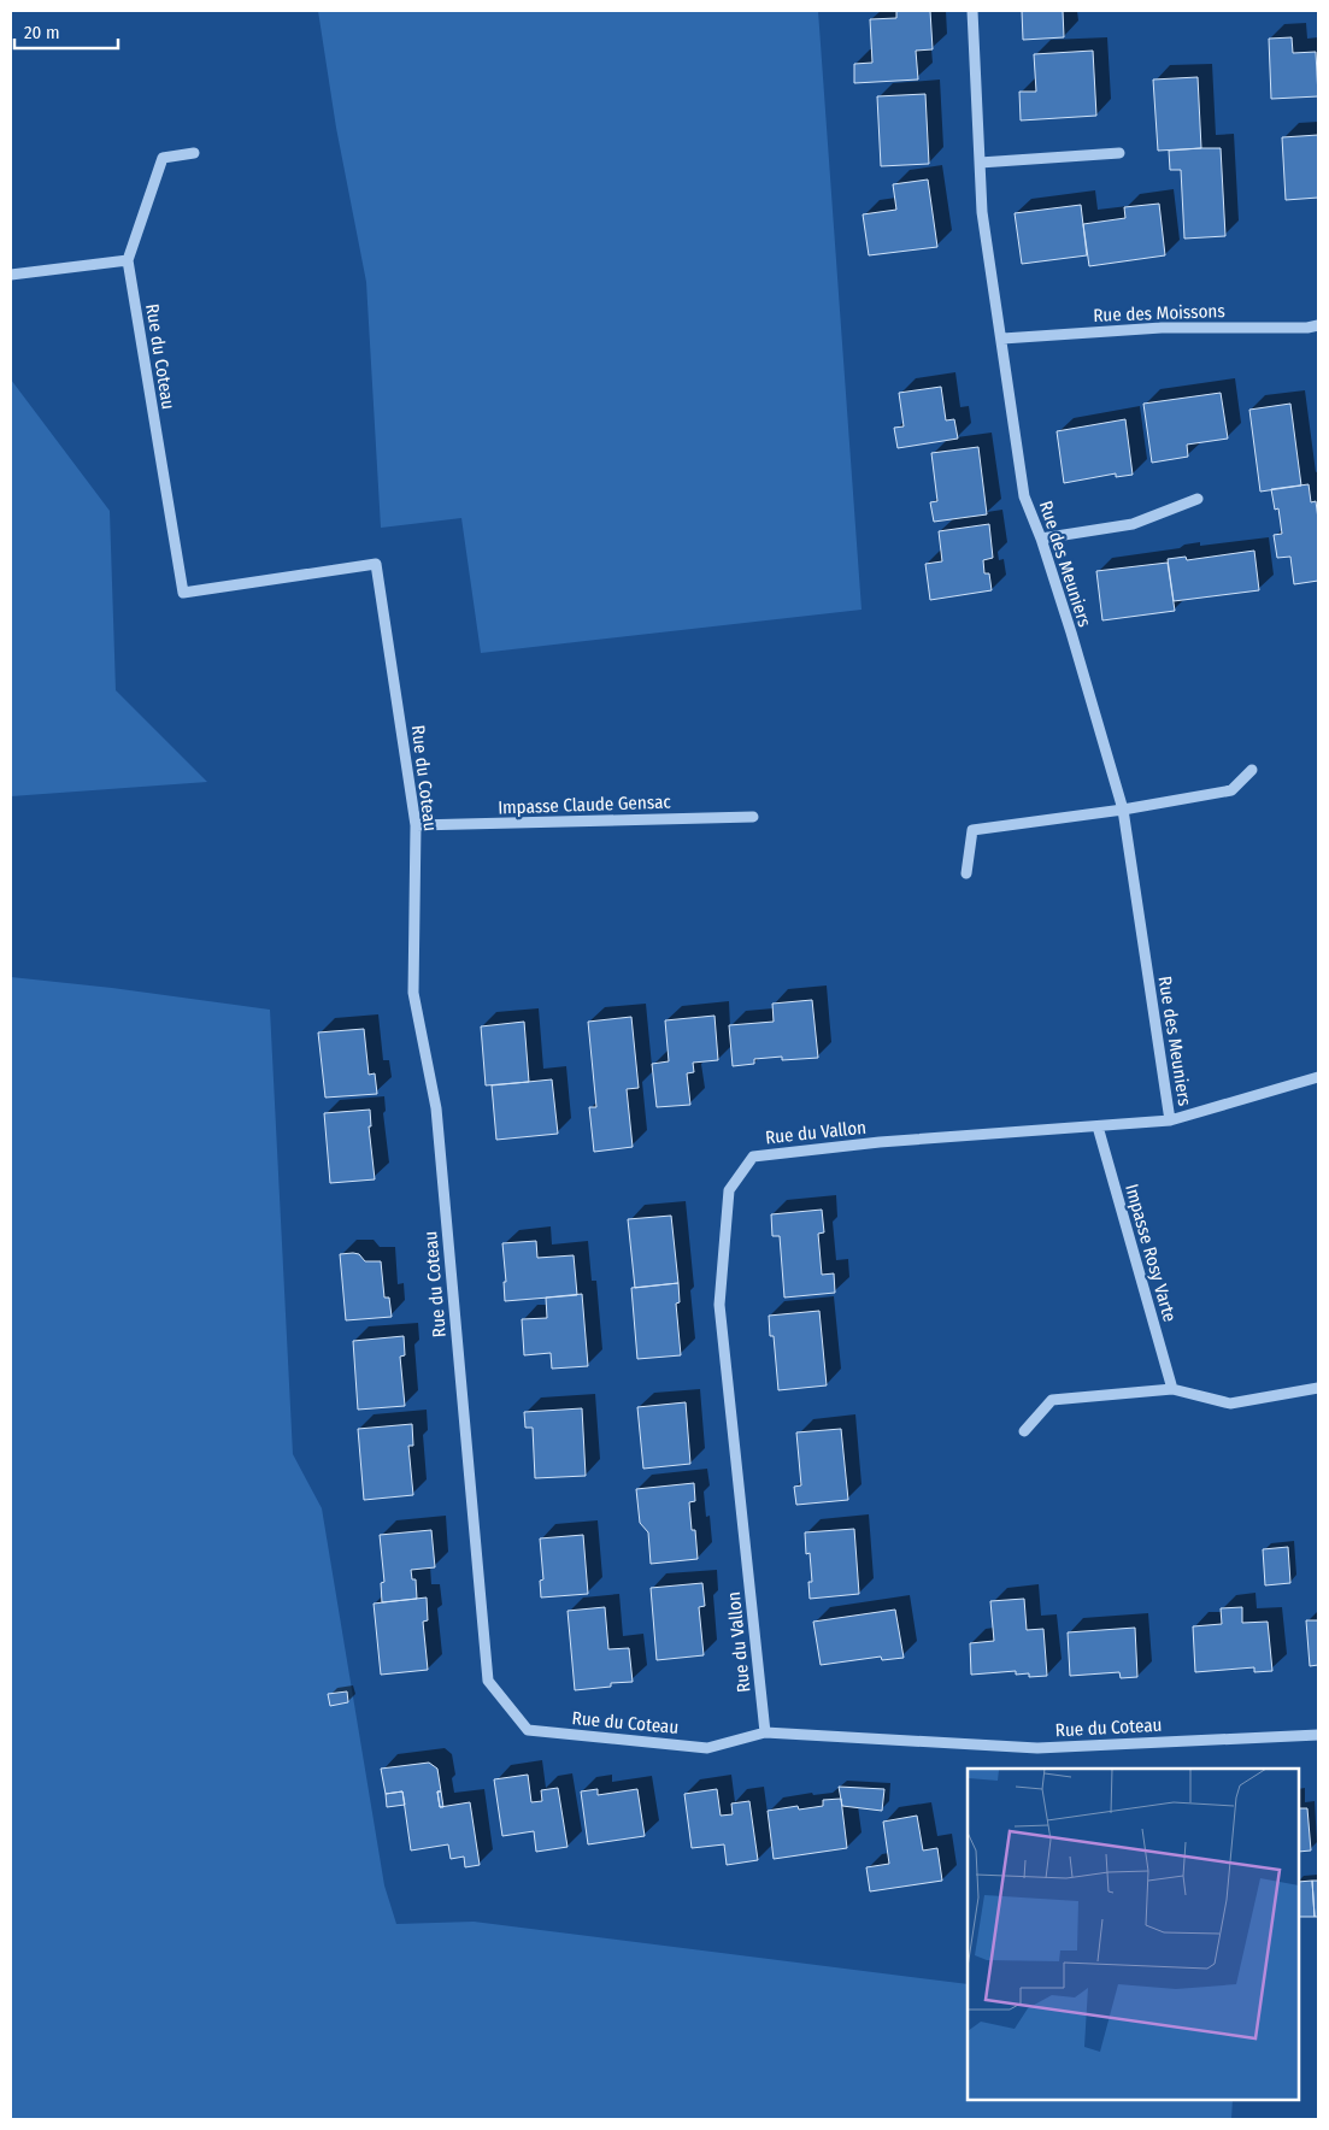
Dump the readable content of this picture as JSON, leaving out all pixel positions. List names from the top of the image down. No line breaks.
{"streets":{"street":["Rue des Moissons","Rue du Coteau","Rue des Meuniers","Impasse Claude Gensac","Rue du Vallon","Impasse Rosy Varte"]},"crossings":[["Rue des Moissons","Rue des Meuniers"],["Rue du Coteau","Impasse Claude Gensac"],["Rue du Coteau","Rue du Vallon"],["Rue des Meuniers","Rue du Vallon"],["Rue du Vallon","Impasse Rosy Varte"]],"scale_bar":"20 m"}
